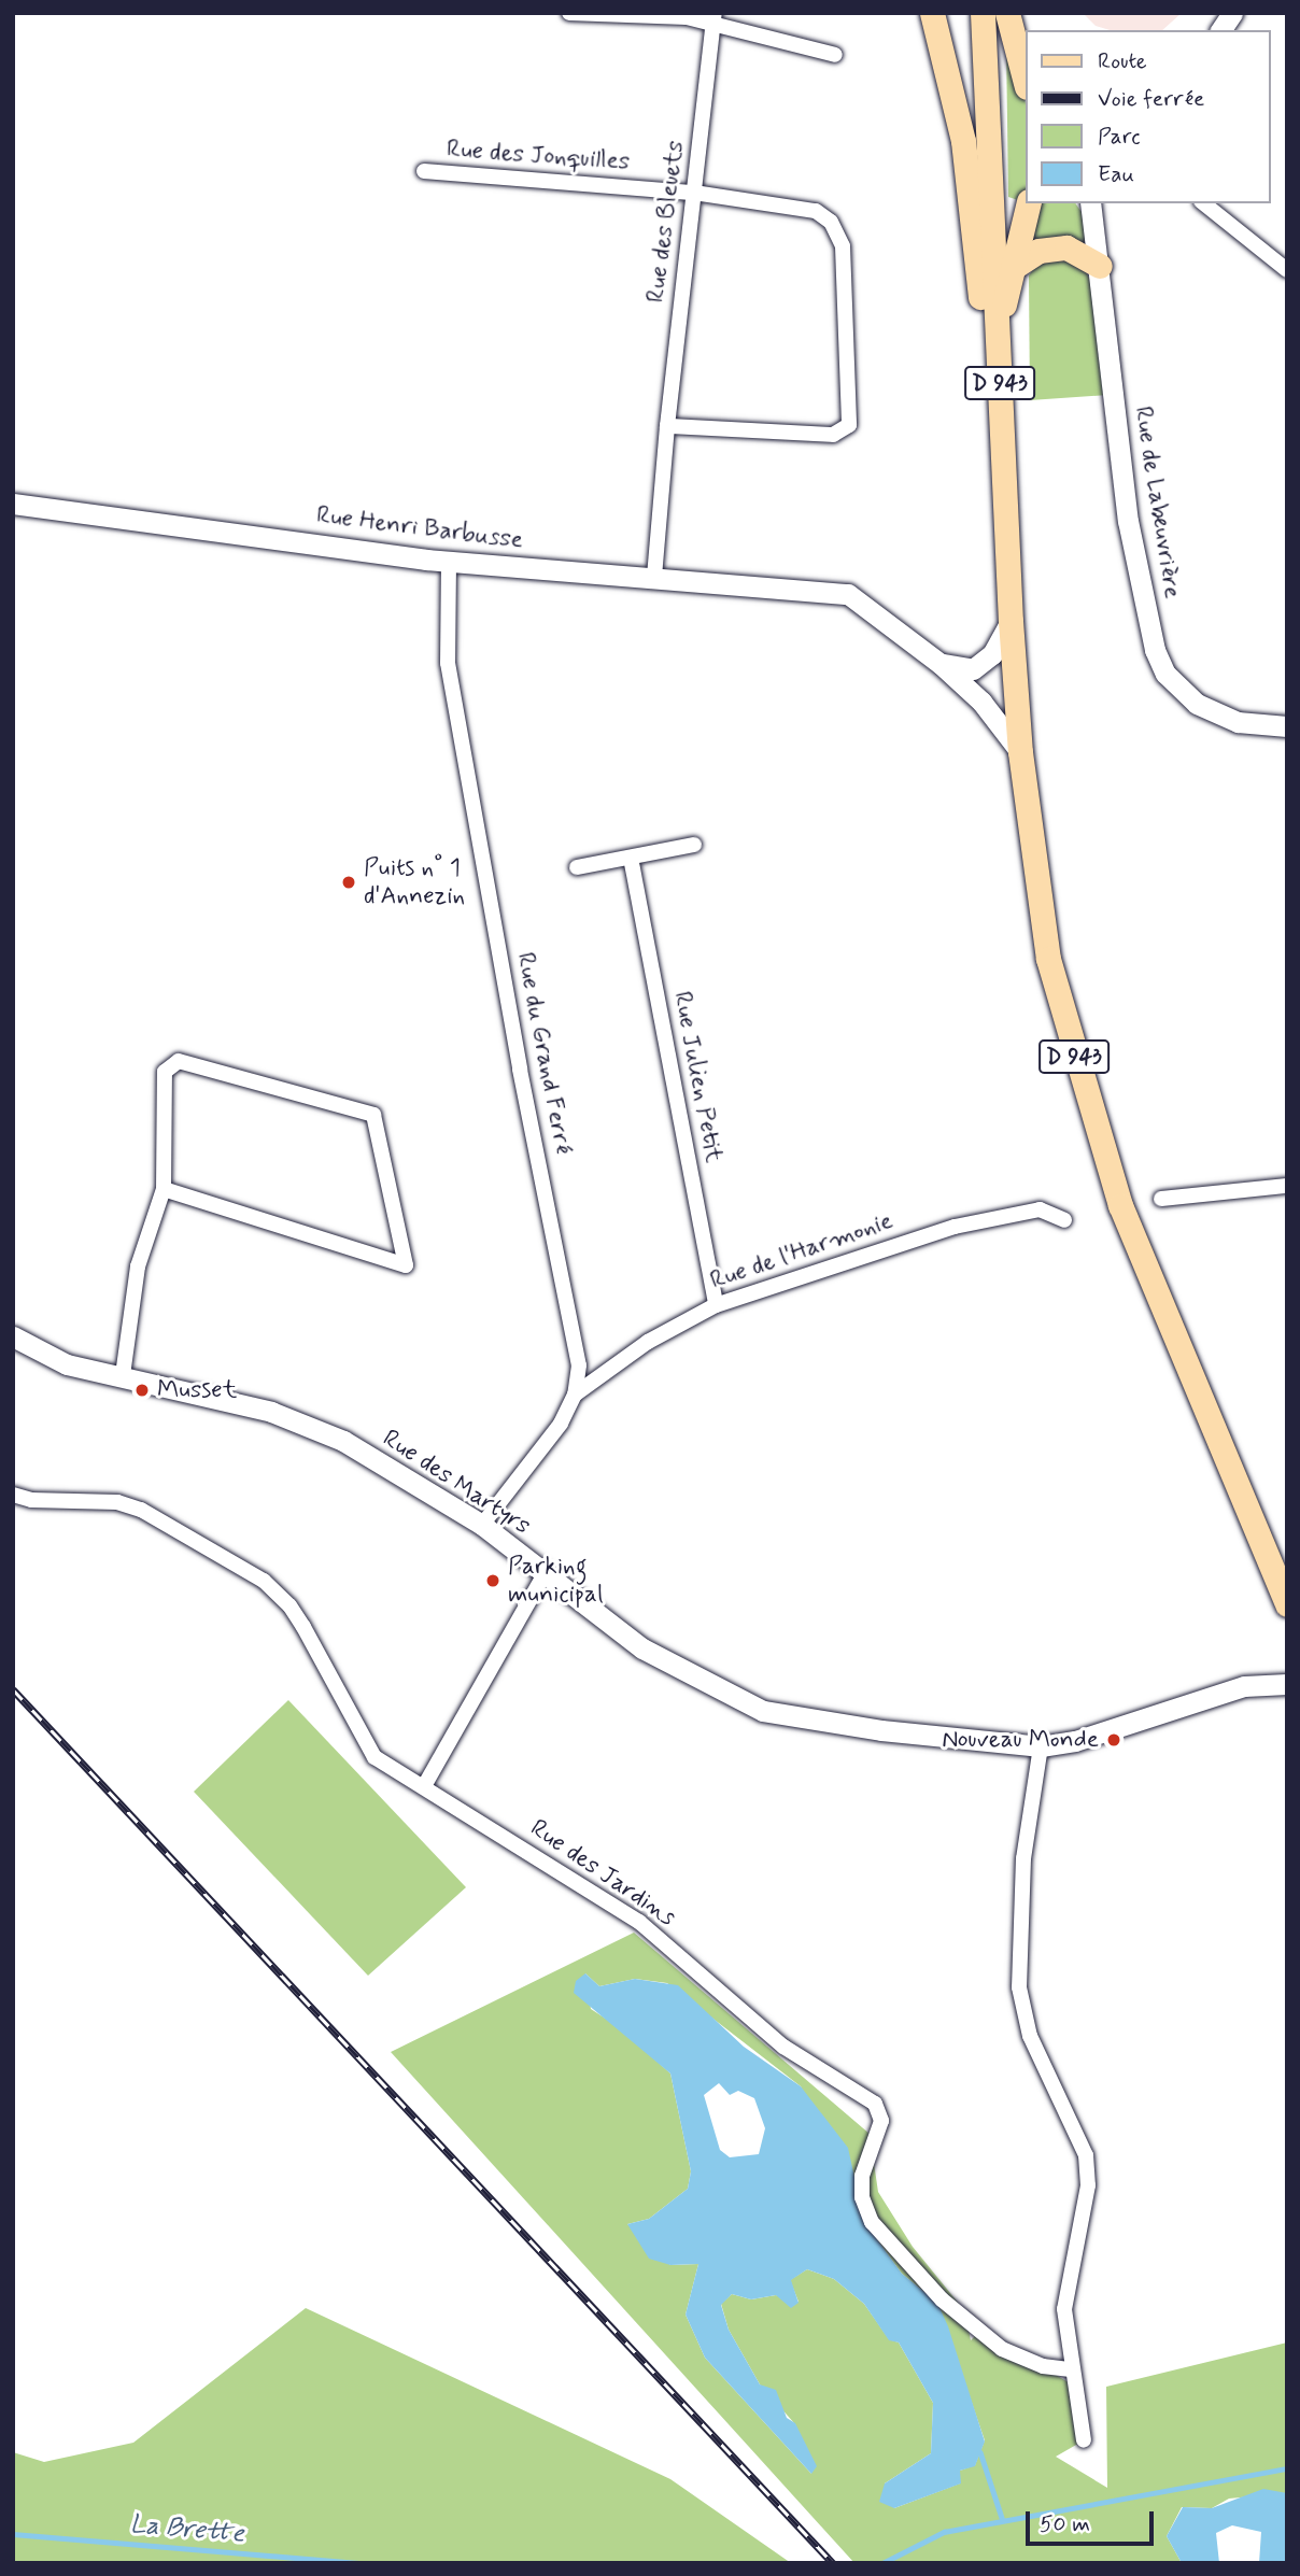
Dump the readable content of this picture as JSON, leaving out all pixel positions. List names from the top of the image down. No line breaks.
{"streets":{"main road":["D 943"],"street":["Rue des Jonquilles","Rue des Bleuets","Rue de Labeuvrière","Rue Henri Barbusse","Rue du Grand Ferré","Rue Julien Petit","Rue de l'Harmonie","Rue des Martyrs","Rue des Jardins"]},"crossings":[["Rue des Jonquilles","Rue des Bleuets"],["Rue des Bleuets","Rue Henri Barbusse"],["D 943","Rue Henri Barbusse"],["Rue Henri Barbusse","Rue du Grand Ferré"],["Rue du Grand Ferré","Rue de l'Harmonie"],["Rue du Grand Ferré","Rue des Martyrs"],["Rue Julien Petit","Rue de l'Harmonie"]],"water":["La Brette"],"places":["Puits n° 1 d'Annezin","Musset","Parking municipal","Nouveau Monde"],"legend":["Route","Voie ferrée","Parc","Eau"],"scale_bar":"50 m"}
